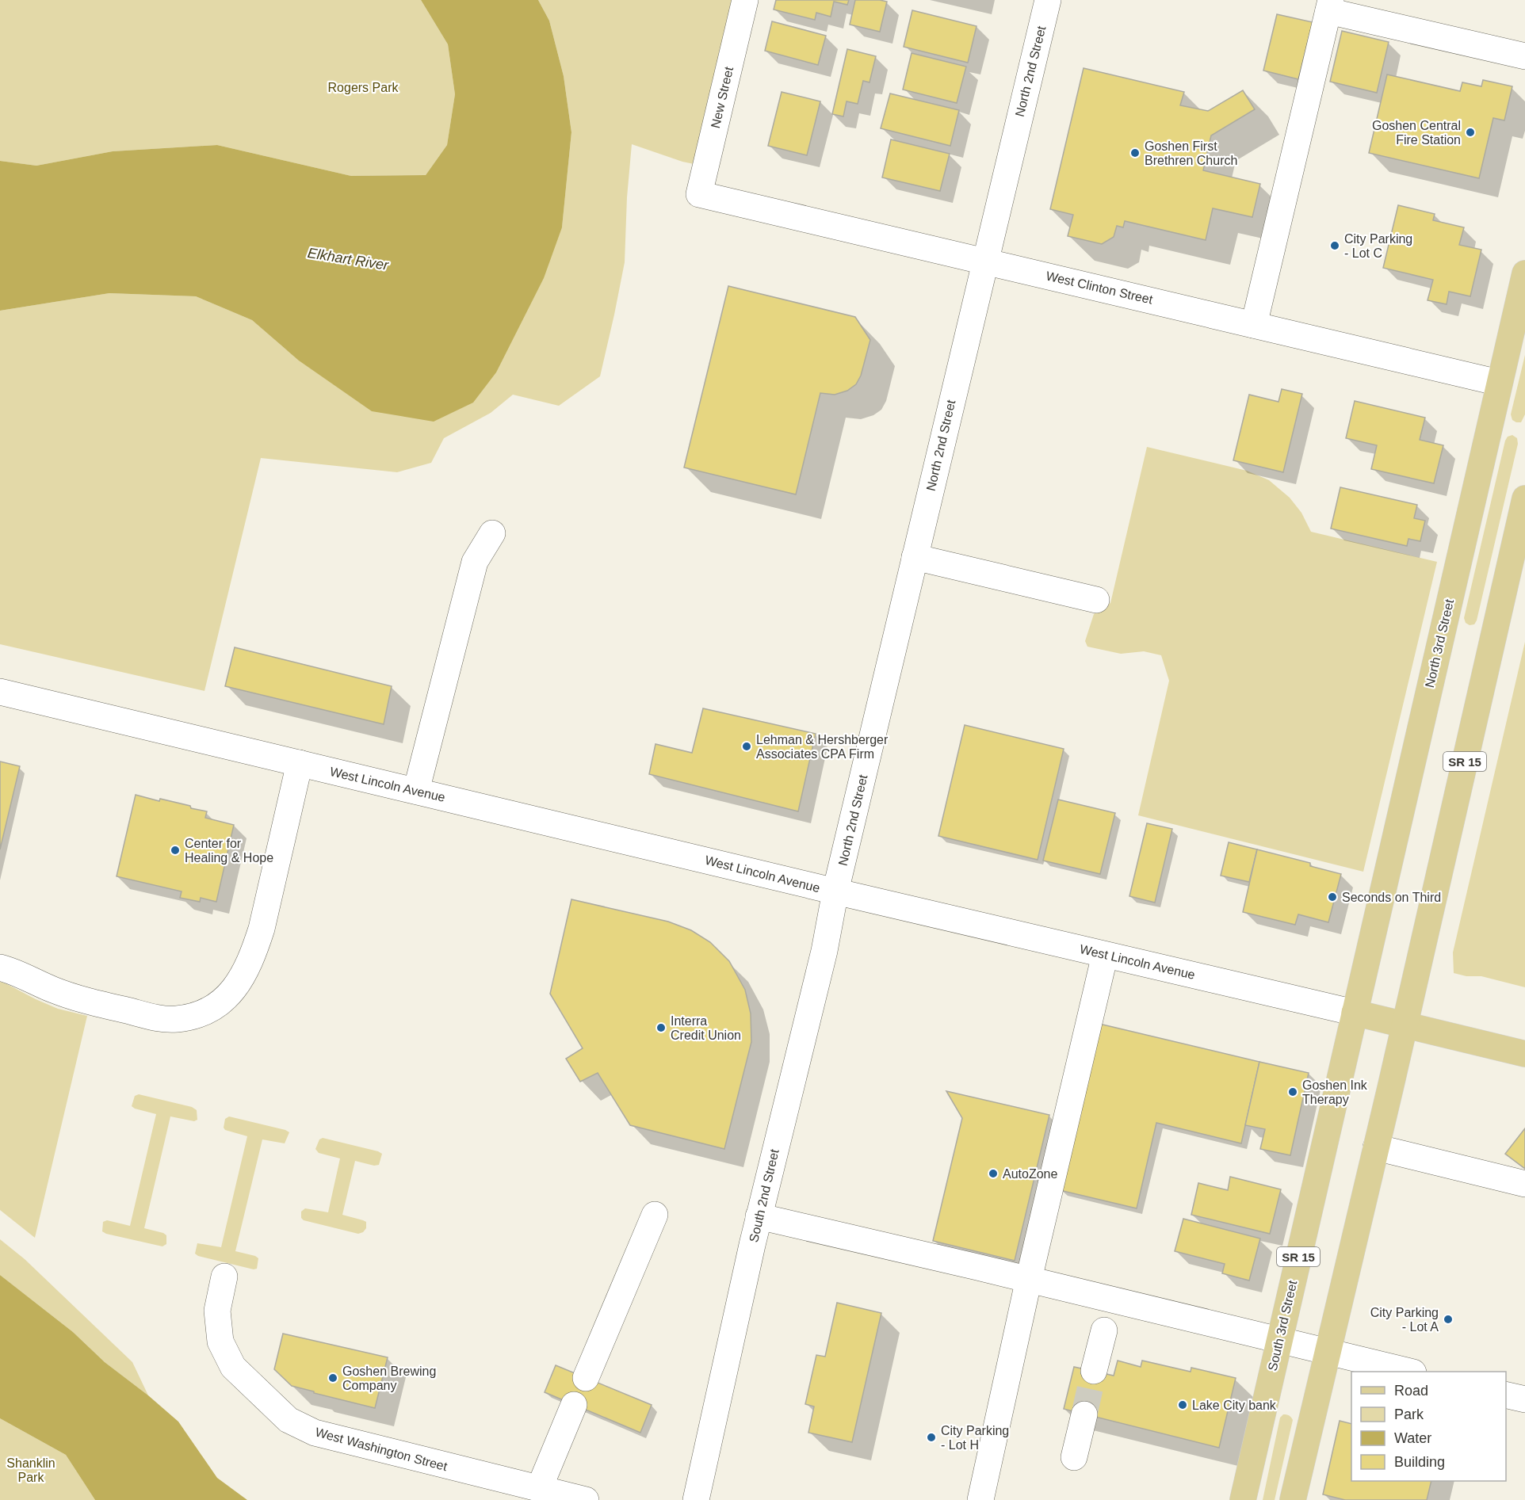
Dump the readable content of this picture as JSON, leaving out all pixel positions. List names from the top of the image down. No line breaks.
{"streets":{"main road":["North 3rd Street","SR 15","West Lincoln Avenue","South 3rd Street"],"street":["North 2nd Street","New Street","West Clinton Street","South 2nd Street","West Washington Street"]},"crossings":[["North 2nd Street","West Clinton Street"],["North 2nd Street","West Lincoln Avenue"],["North 2nd Street","South 2nd Street"],["New Street","West Clinton Street"],["West Clinton Street","North 3rd Street"],["North 3rd Street","West Lincoln Avenue"],["North 3rd Street","South 3rd Street"],["SR 15","West Lincoln Avenue"],["West Lincoln Avenue","South 2nd Street"],["West Lincoln Avenue","South 3rd Street"]],"water":["Elkhart River"],"parks":["Rogers Park","Shanklin Park"],"places":["Goshen Central Fire Station","Goshen First Brethren Church","City Parking - Lot C","Lehman & Hershberger Associates CPA Firm","Center for Healing & Hope","Seconds on Third","Interra Credit Union","Goshen Ink Therapy","AutoZone","City Parking - Lot A","Goshen Brewing Company","Lake City bank","City Parking - Lot H"],"legend":["Road","Park","Water","Building"]}
